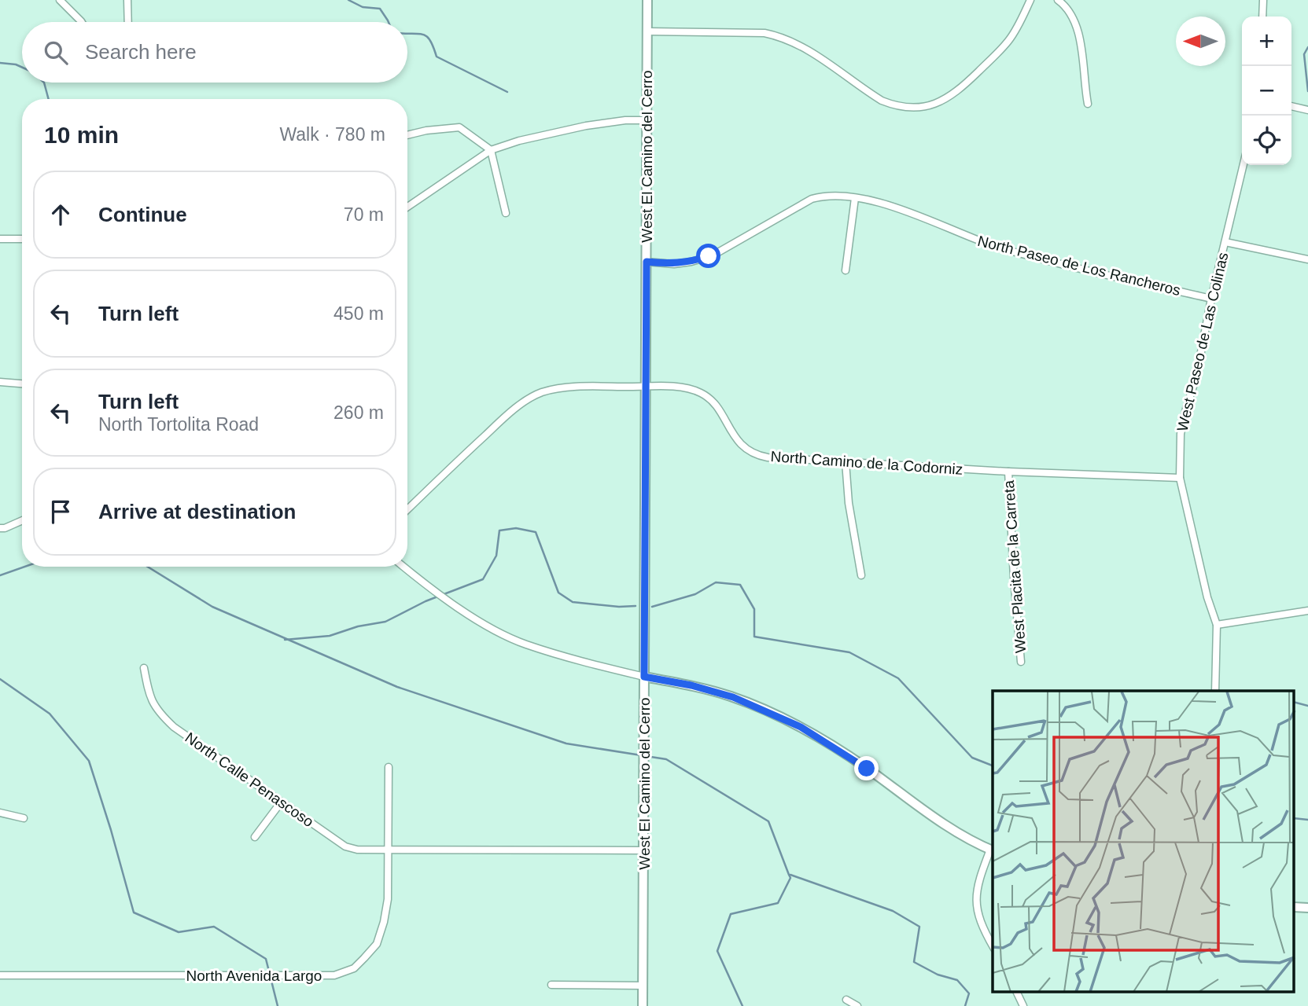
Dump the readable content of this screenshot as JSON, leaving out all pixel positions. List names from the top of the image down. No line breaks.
{"streets":{"street":["West El Camino del Cerro","North Paseo de Los Rancheros","West Paseo de Las Colinas","North Camino de la Codorniz","West Placita de la Carreta","North Calle Penascoso","North Avenida Largo"]},"crossings":[["West El Camino del Cerro","North Paseo de Los Rancheros"],["West El Camino del Cerro","North Camino de la Codorniz"],["North Paseo de Los Rancheros","West Paseo de Las Colinas"],["West Paseo de Las Colinas","North Camino de la Codorniz"],["North Camino de la Codorniz","West Placita de la Carreta"],["North Calle Penascoso","North Avenida Largo"]],"north":"left","page":{"map_buttons":["+","−"],"search":"Search here","heading":["10 min","Walk · 780 m"],"list":[["Continue","70 m"],["Turn left","450 m"],["Turn left","North Tortolita Road","260 m"],"Arrive at destination"]}}
